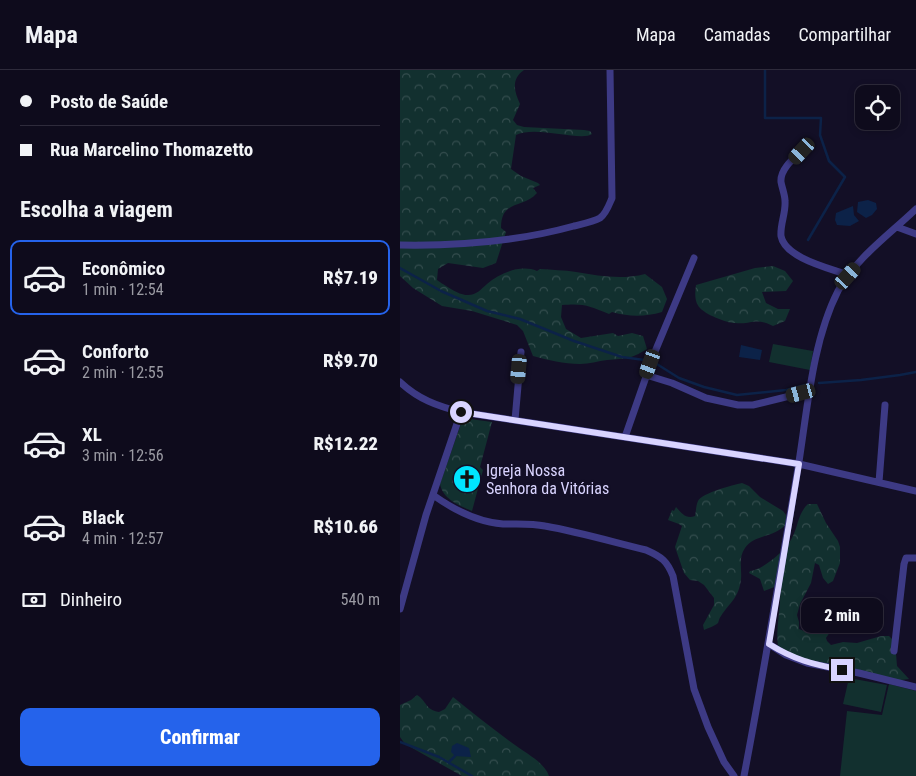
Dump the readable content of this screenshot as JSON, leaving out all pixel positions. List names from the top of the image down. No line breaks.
{"places":{"church":["Igreja Nossa Senhora da Vitórias"]},"page":{"header":"Mapa","nav":["Mapa","Camadas","Compartilhar"],"banner":["Posto de Saúde","Rua Marcelino Thomazetto"],"heading":"Escolha a viagem","list":[{"name":"Econômico","note":"1 min · 12:54","value":"R$7.19"},{"name":"Conforto","note":"2 min · 12:55","value":"R$9.70"},{"name":"XL","note":"3 min · 12:56","value":"R$12.22"},{"name":"Black","note":"4 min · 12:57","value":"R$10.66"}],"pay":["Dinheiro","540 m"],"bubble":"2 min","buttons":"Confirmar"}}
